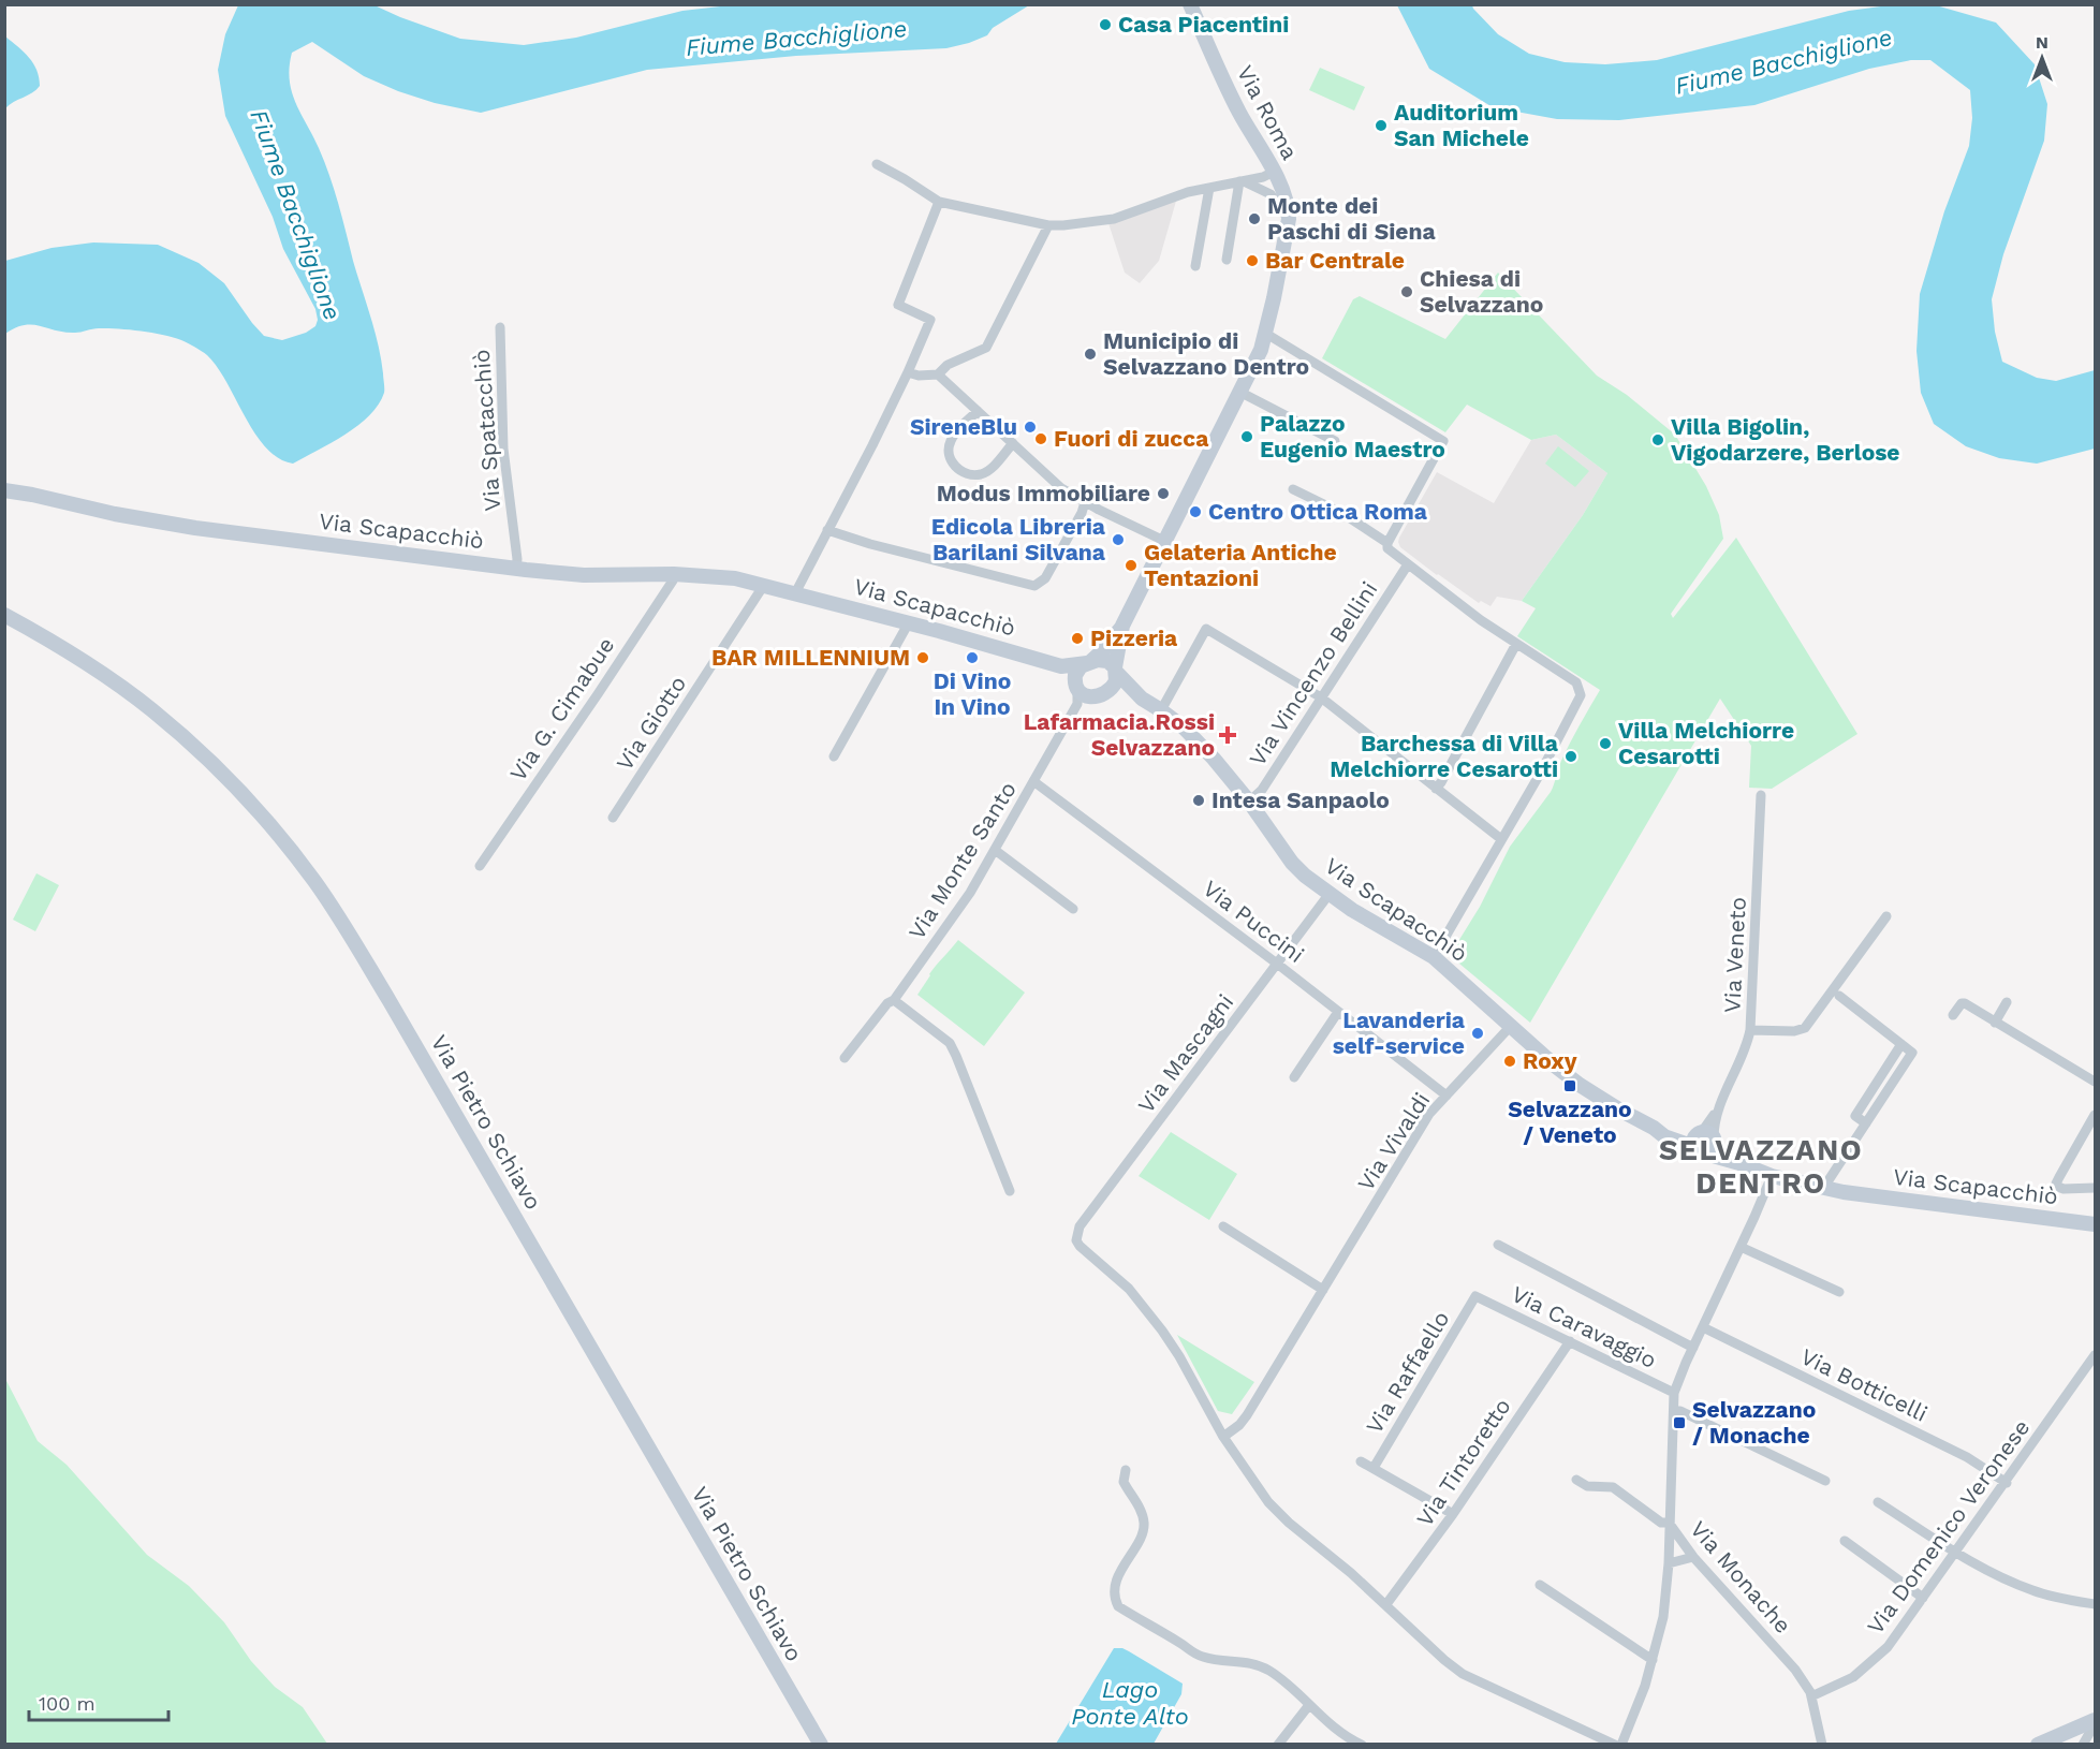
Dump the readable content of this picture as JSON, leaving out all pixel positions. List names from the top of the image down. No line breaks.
{"streets":{"street":["Via Roma","Via Spatacchiò","Via Scapacchiò","Via Vincenzo Bellini","Via G. Cimabue","Via Giotto","Via Monte Santo","Via Puccini","Via Veneto","Via Mascagni","Via Pietro Schiavo","Via Vivaldi","Via Caravaggio","Via Raffaello","Via Botticelli","Via Tintoretto","Via Domenico Veronese","Via Monache"]},"crossings":[["Via Roma","Via Scapacchiò"],["Via Roma","Via Monte Santo"],["Via Spatacchiò","Via Scapacchiò"],["Via Scapacchiò","Via Vincenzo Bellini"],["Via Scapacchiò","Via G. Cimabue"],["Via Scapacchiò","Via Giotto"],["Via Scapacchiò","Via Monte Santo"],["Via Scapacchiò","Via Veneto"],["Via Scapacchiò","Via Mascagni"],["Via Scapacchiò","Via Vivaldi"],["Via Scapacchiò","Via Monache"],["Via Monte Santo","Via Puccini"],["Via Puccini","Via Mascagni"],["Via Puccini","Via Vivaldi"],["Via Mascagni","Via Vivaldi"],["Via Caravaggio","Via Raffaello"],["Via Caravaggio","Via Tintoretto"],["Via Caravaggio","Via Monache"],["Via Raffaello","Via Tintoretto"],["Via Botticelli","Via Domenico Veronese"],["Via Botticelli","Via Monache"],["Via Domenico Veronese","Via Monache"]],"districts":["SELVAZZANO DENTRO"],"water":["Fiume Bacchiglione","Lago Ponte Alto"],"places":{"other":["Casa Piacentini","Auditorium San Michele","Monte dei Paschi di Siena","Bar Centrale","Chiesa di Selvazzano","Municipio di Selvazzano Dentro","SireneBlu","Palazzo Eugenio Maestro","Fuori di zucca","Villa Bigolin, Vigodarzere, Berlose","Modus Immobiliare","Centro Ottica Roma","Edicola Libreria Barilani Silvana","Gelateria Antiche Tentazioni","Pizzeria","BAR MILLENNIUM","Di Vino In Vino","Villa Melchiorre Cesarotti","Barchessa di Villa Melchiorre Cesarotti","Intesa Sanpaolo","Lavanderia self-service","Roxy"],"health":["Lafarmacia.Rossi Selvazzano"],"transit":["Selvazzano / Veneto","Selvazzano / Monache"]},"scale_bar":"100 m","north":"top"}
